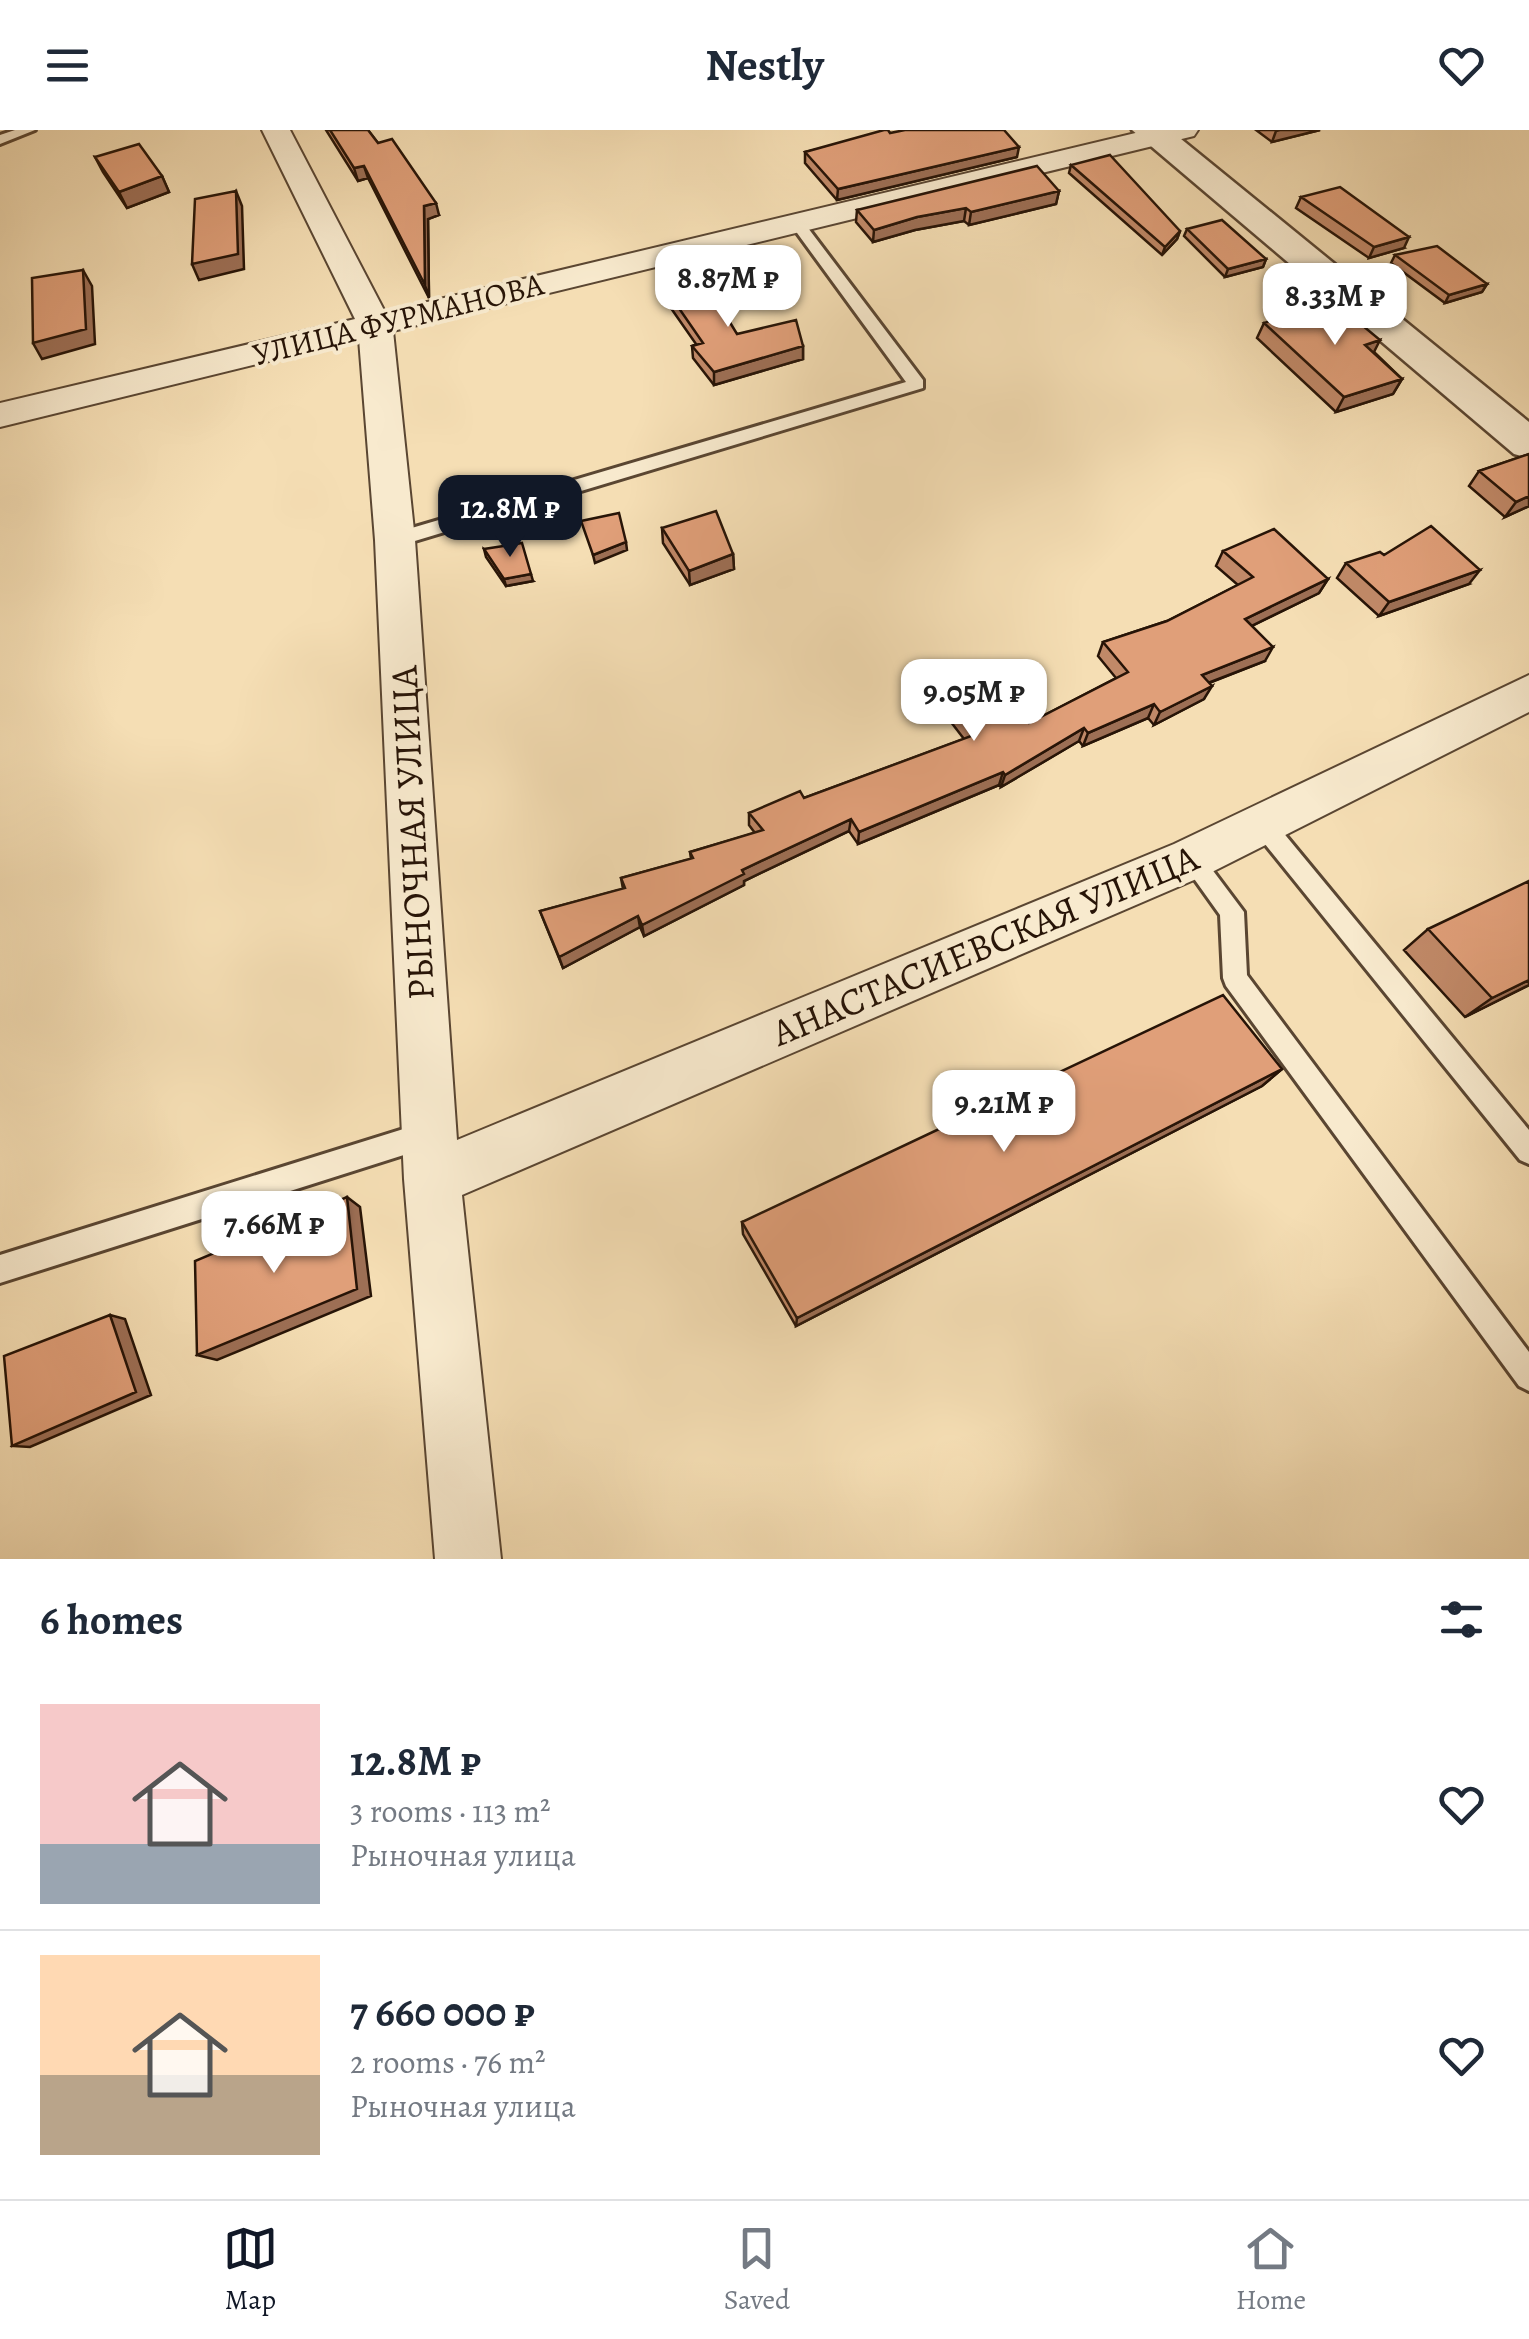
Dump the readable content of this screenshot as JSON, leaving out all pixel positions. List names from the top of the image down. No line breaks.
{"streets":{"street":["УЛИЦА ФУРМАНОВА","РЫНОЧНАЯ УЛИЦА","АНАСТАСИЕВСКАЯ УЛИЦА"]},"crossings":[["УЛИЦА ФУРМАНОВА","РЫНОЧНАЯ УЛИЦА"],["РЫНОЧНАЯ УЛИЦА","АНАСТАСИЕВСКАЯ УЛИЦА"]],"page":{"header":"Nestly","price":["8.87M ₽","8.33M ₽","12.8M ₽","9.05M ₽","9.21M ₽","7.66M ₽"],"heading":"6 homes","list":[{"name":"12.8M ₽","note":"3 rooms · 113 m² · Рыночная улица"},{"name":"7 660 000 ₽","note":"2 rooms · 76 m² · Рыночная улица"}],"tabs":["Map","Saved","Home"]}}
